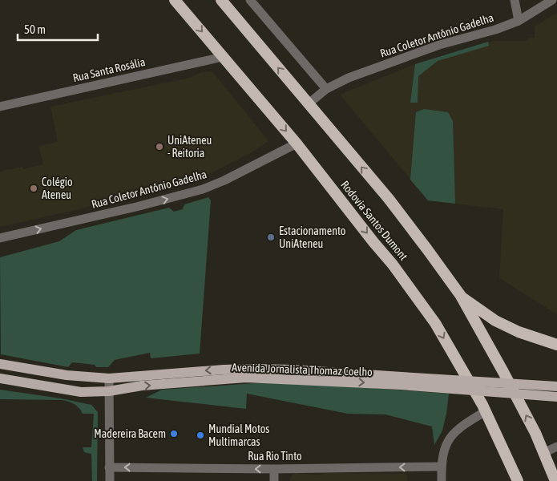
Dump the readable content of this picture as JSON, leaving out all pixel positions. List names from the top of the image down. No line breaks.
{"streets":{"highway":["Rodovia Santos Dumont"],"main road":["Avenida Jornalista Thomaz Coelho"],"street":["Rua Coletor Antônio Gadelha","Rua Santa Rosália","Rua Rio Tinto"]},"crossings":[["Rua Coletor Antônio Gadelha","Rodovia Santos Dumont"],["Rua Santa Rosália","Rodovia Santos Dumont"]],"one_way":["Rua Coletor Antônio Gadelha","Rua Rio Tinto"],"places":["UniAteneu - Reitoria","Colégio Ateneu","Estacionamento UniAteneu","Madereira Bacem","Mundial Motos Multimarcas"],"scale_bar":"50 m"}
